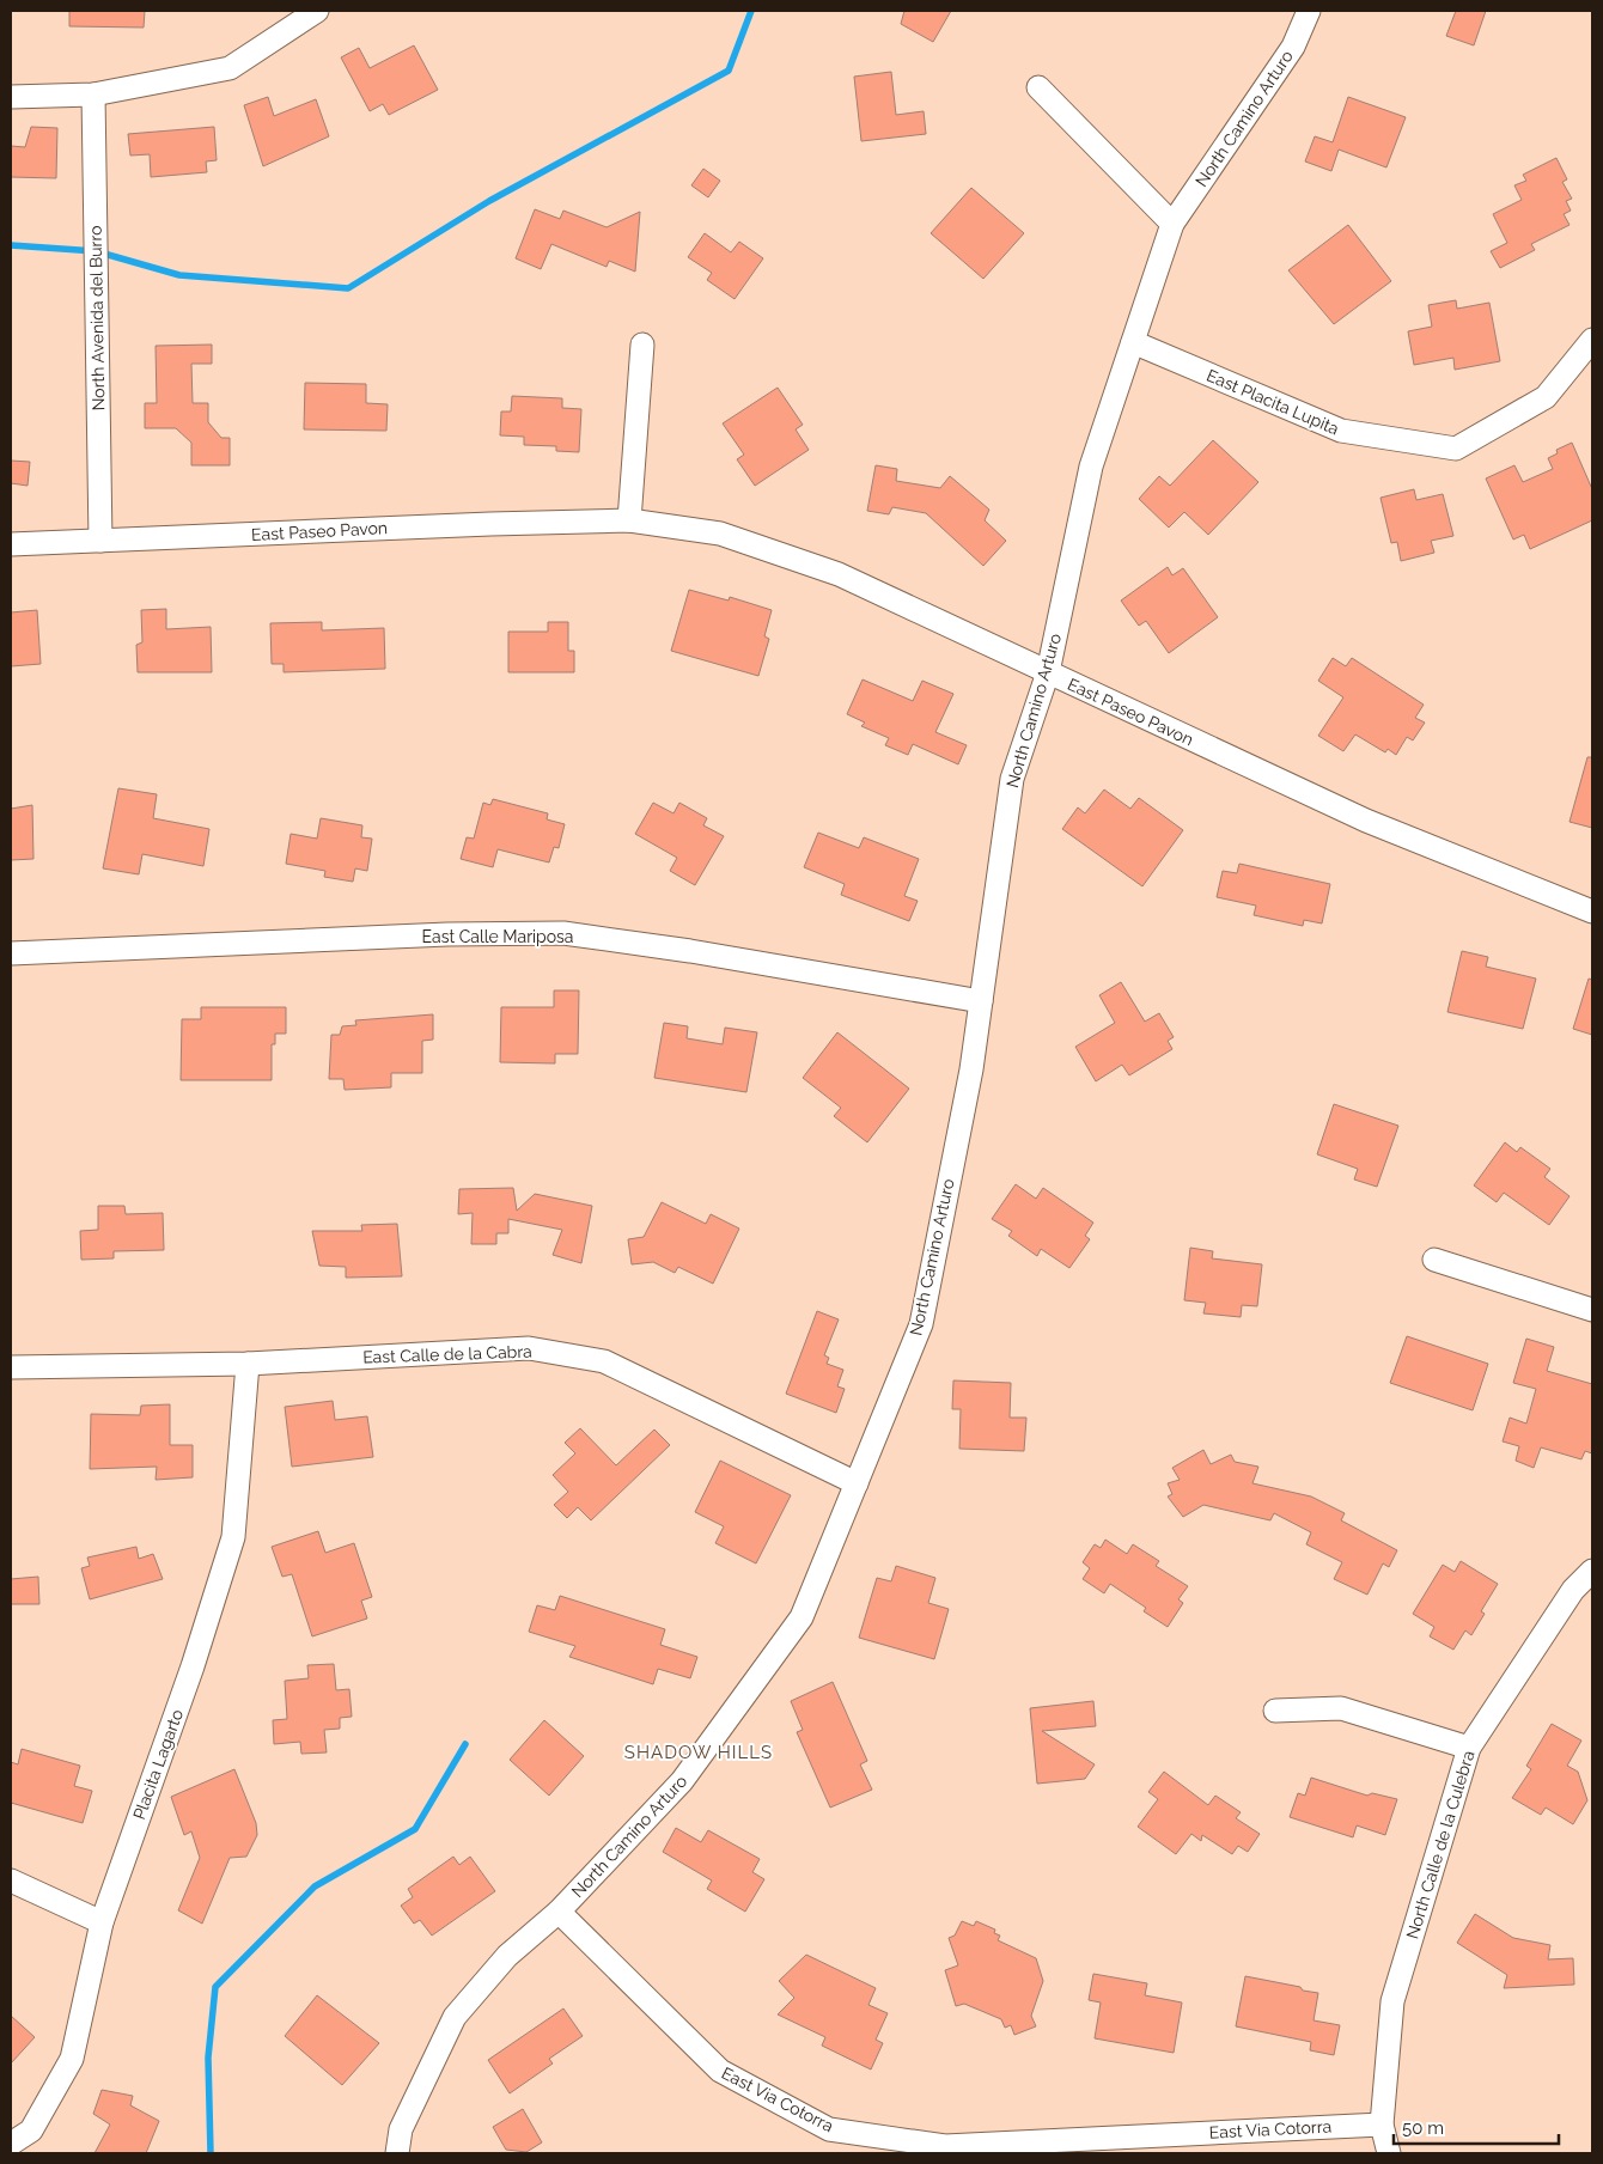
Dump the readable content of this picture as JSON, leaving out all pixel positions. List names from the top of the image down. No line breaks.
{"streets":{"street":["North Camino Arturo","North Avenida del Burro","East Placita Lupita","East Paseo Pavon","East Calle Mariposa","East Calle de la Cabra","Placita Lagarto","North Calle de la Culebra","East Via Cotorra"]},"crossings":[["North Camino Arturo","East Placita Lupita"],["North Camino Arturo","East Paseo Pavon"],["North Camino Arturo","East Calle Mariposa"],["North Camino Arturo","East Calle de la Cabra"],["North Camino Arturo","East Via Cotorra"],["North Avenida del Burro","East Paseo Pavon"],["East Calle de la Cabra","Placita Lagarto"],["North Calle de la Culebra","East Via Cotorra"]],"districts":["SHADOW HILLS"],"scale_bar":"50 m"}
